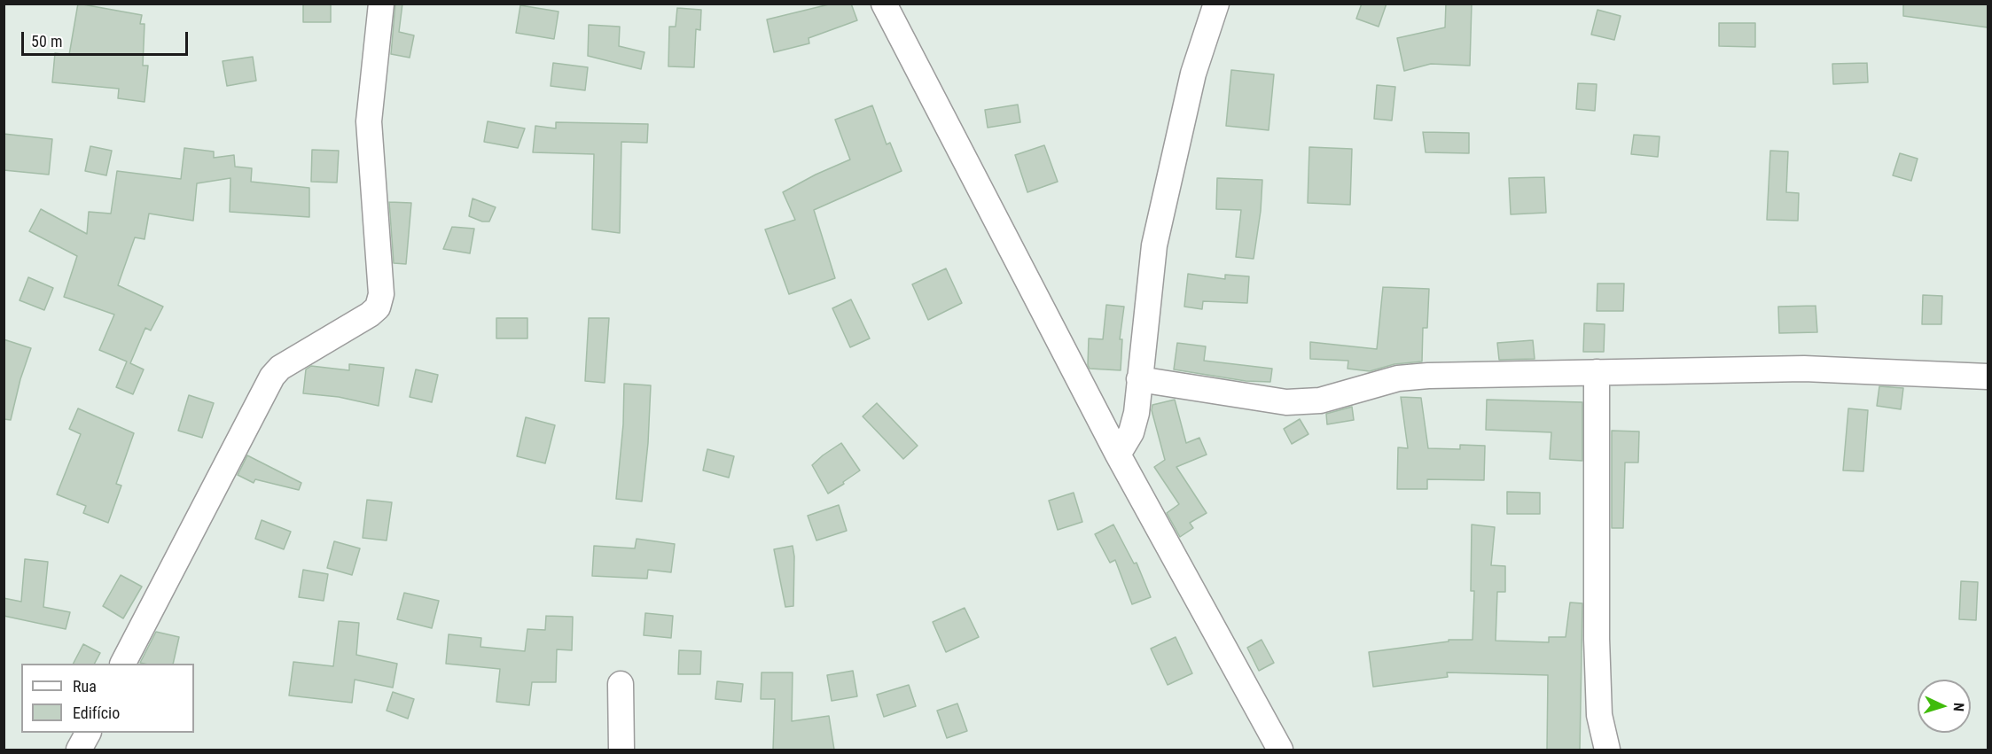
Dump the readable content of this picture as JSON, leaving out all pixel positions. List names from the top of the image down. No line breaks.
{"legend":["Rua","Edifício"],"scale_bar":"50 m","north":"right"}
